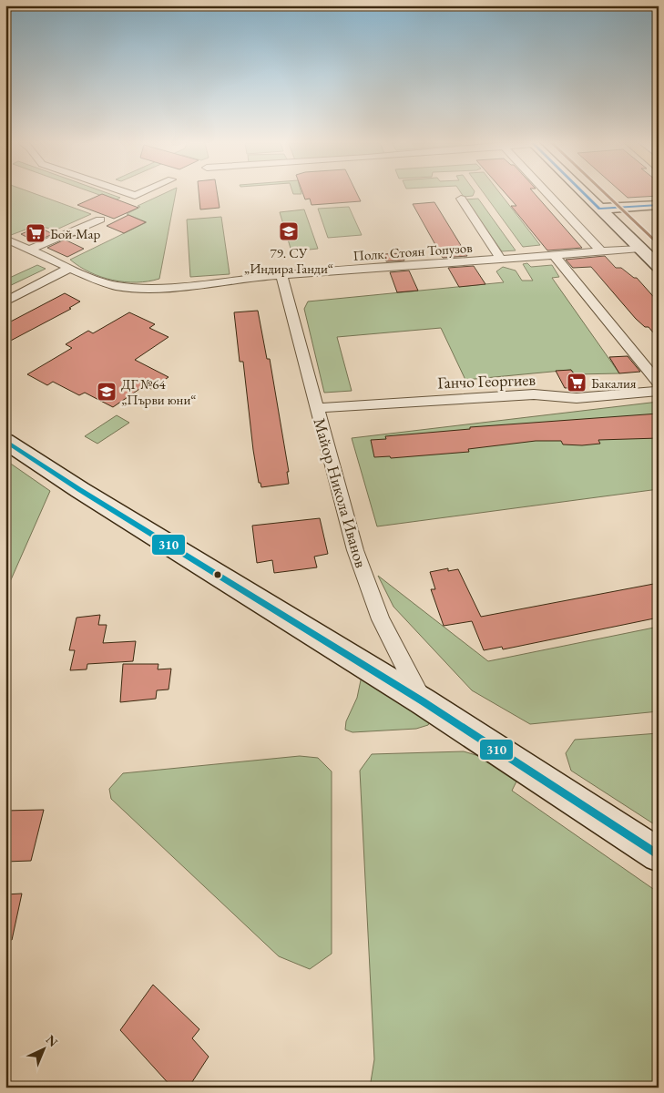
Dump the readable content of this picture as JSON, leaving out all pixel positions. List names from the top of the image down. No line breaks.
{"streets":{"street":["Полк. Стоян Топузов","Ганчо Георгиев","Майор Никола Иванов"]},"crossings":[["Полк. Стоян Топузов","Майор Никола Иванов"],["Ганчо Георгиев","Майор Никола Иванов"]],"places":{"school or university":["79. СУ „Индира Ганди“","ДГ №64 „Първи юни“"],"supermarket":["Бой-Мар","Бакалия"]},"lines":["transit line 310"],"north":"top right"}
